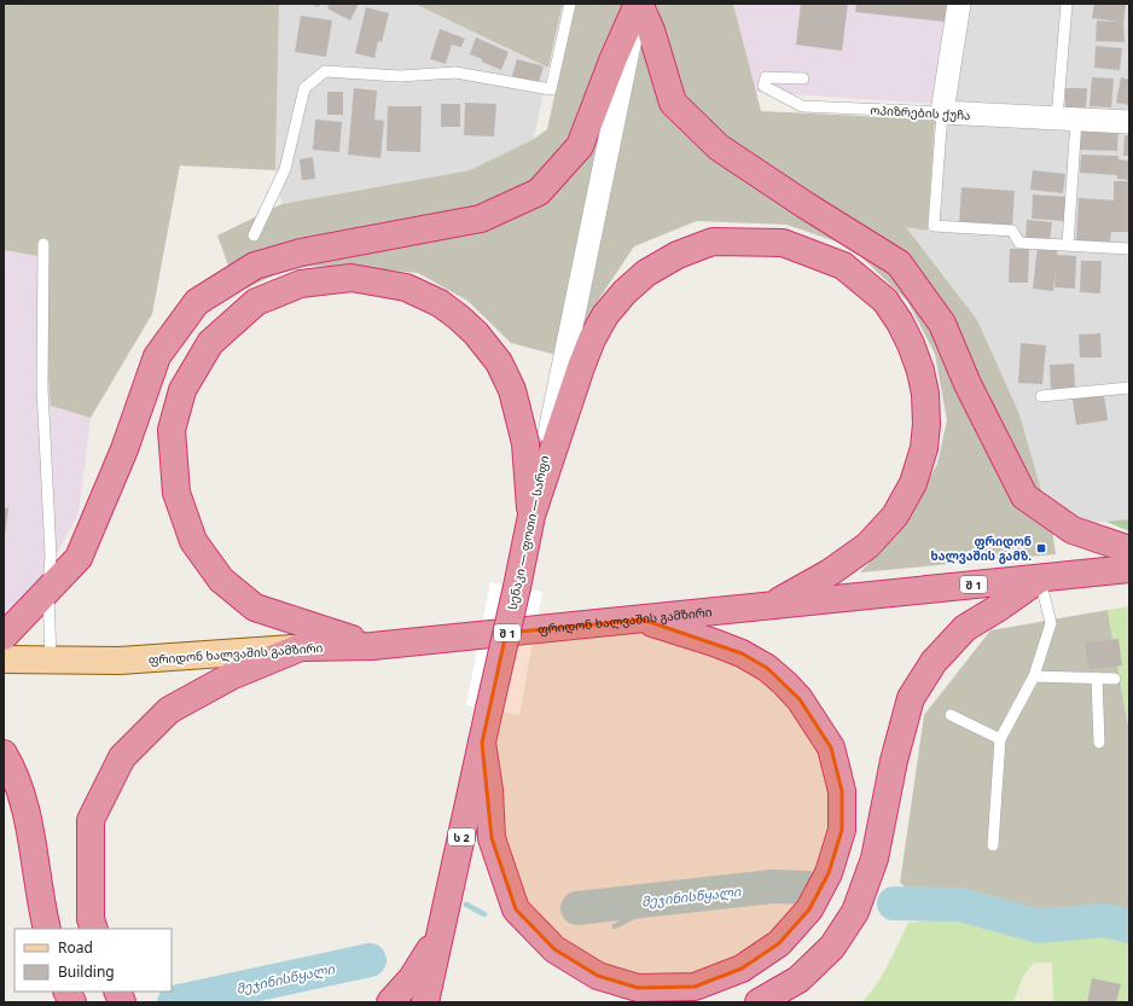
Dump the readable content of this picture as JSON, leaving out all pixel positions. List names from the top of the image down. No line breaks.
{"streets":{"highway":["სენაკი — ფოთი — სარფი","შ 1","ფრიდონ ხალვაშის გამზირი","ს 2"],"street":["ოპიზრების ქუჩა"]},"water":["მეჯინისწყალი"],"places":{"transit":["ფრიდონ ხალვაშის გამზ."]},"legend":["Road","Building"]}
